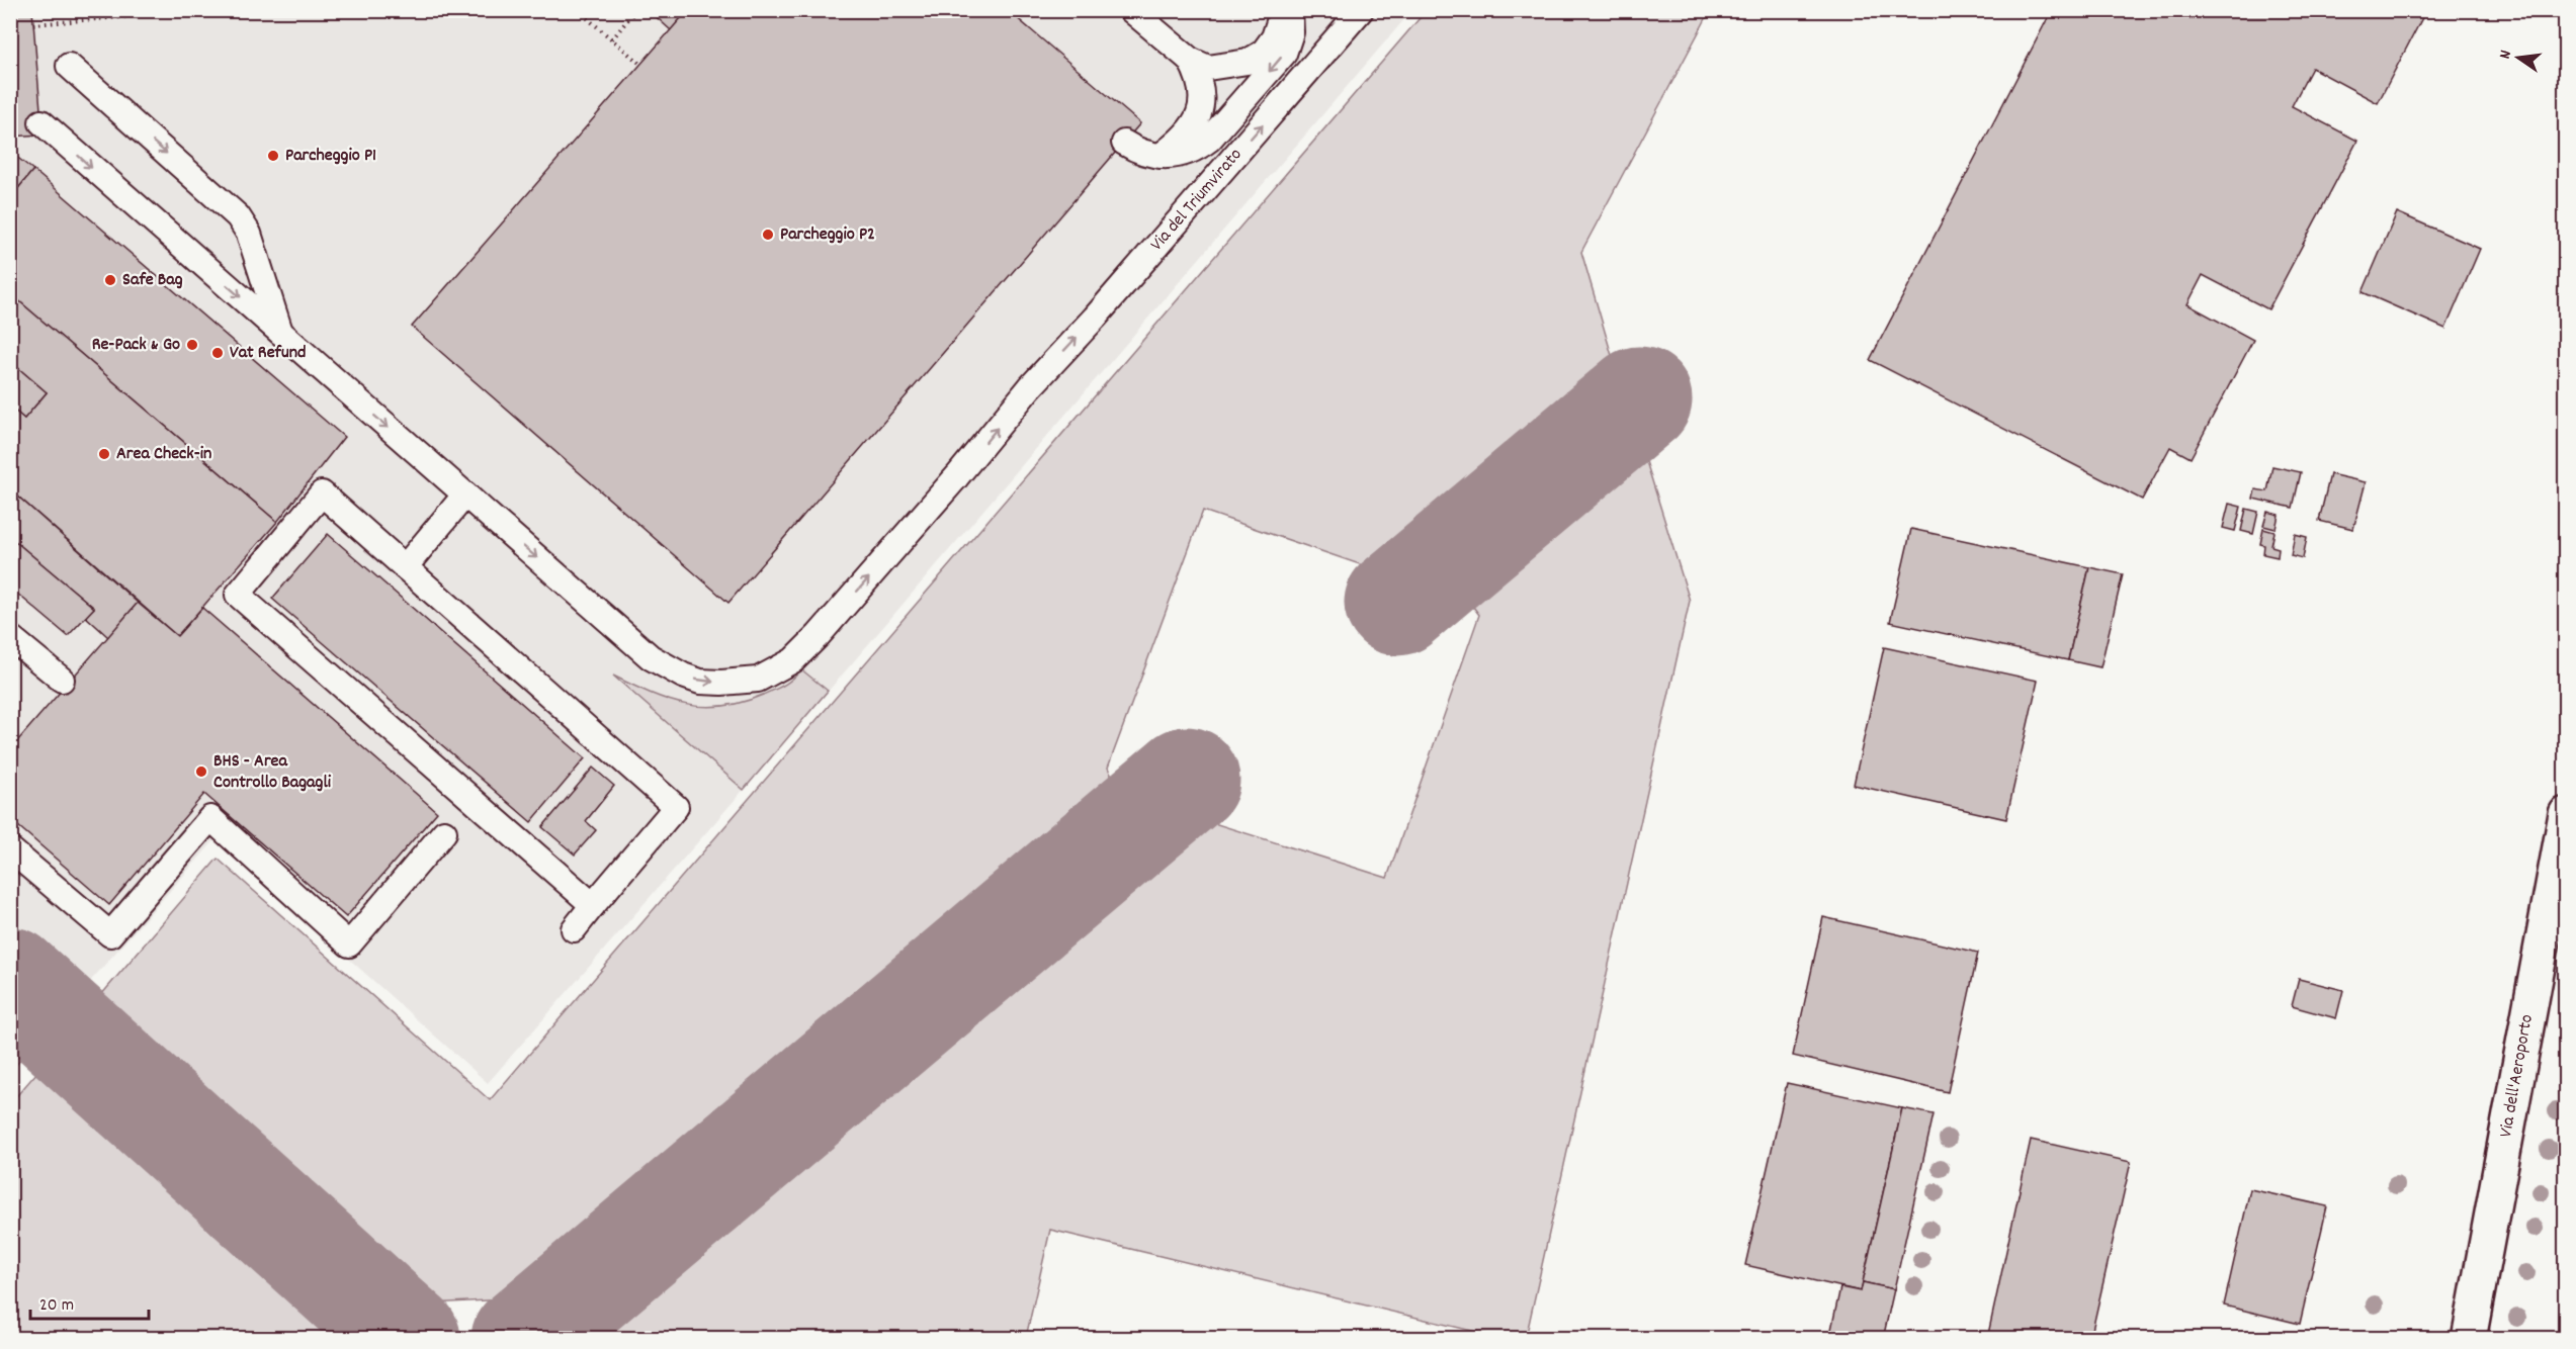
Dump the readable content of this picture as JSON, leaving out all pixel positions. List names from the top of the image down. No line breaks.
{"streets":{"street":["Via dell'Aeroporto"],"lane":["Via del Triumvirato"]},"places":["Parcheggio P1","Parcheggio P2","Safe Bag","Re-Pack & Go","Vat Refund","Area Check-in","BHS - Area Controllo Bagagli"],"scale_bar":"20 m","north":"left"}
